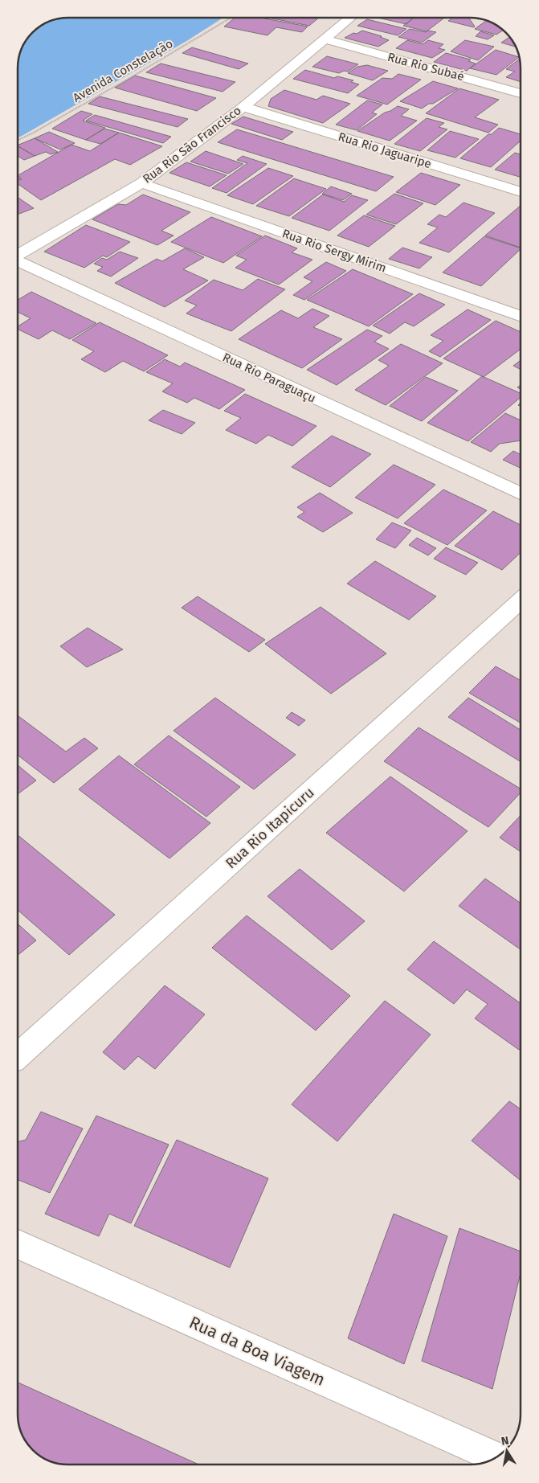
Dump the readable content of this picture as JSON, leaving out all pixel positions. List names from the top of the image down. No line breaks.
{"streets":{"street":["Rua Rio Subaé","Rua Rio São Francisco","Rua Rio Jaguaripe","Rua Rio Sergy Mirim","Rua Rio Paraguaçu","Rua Rio Itapicuru","Rua da Boa Viagem"],"path":["Avenida Constelação"]},"crossings":[["Rua Rio Subaé","Rua Rio São Francisco"],["Rua Rio São Francisco","Rua Rio Jaguaripe"],["Rua Rio São Francisco","Rua Rio Sergy Mirim"]],"north":"top"}
